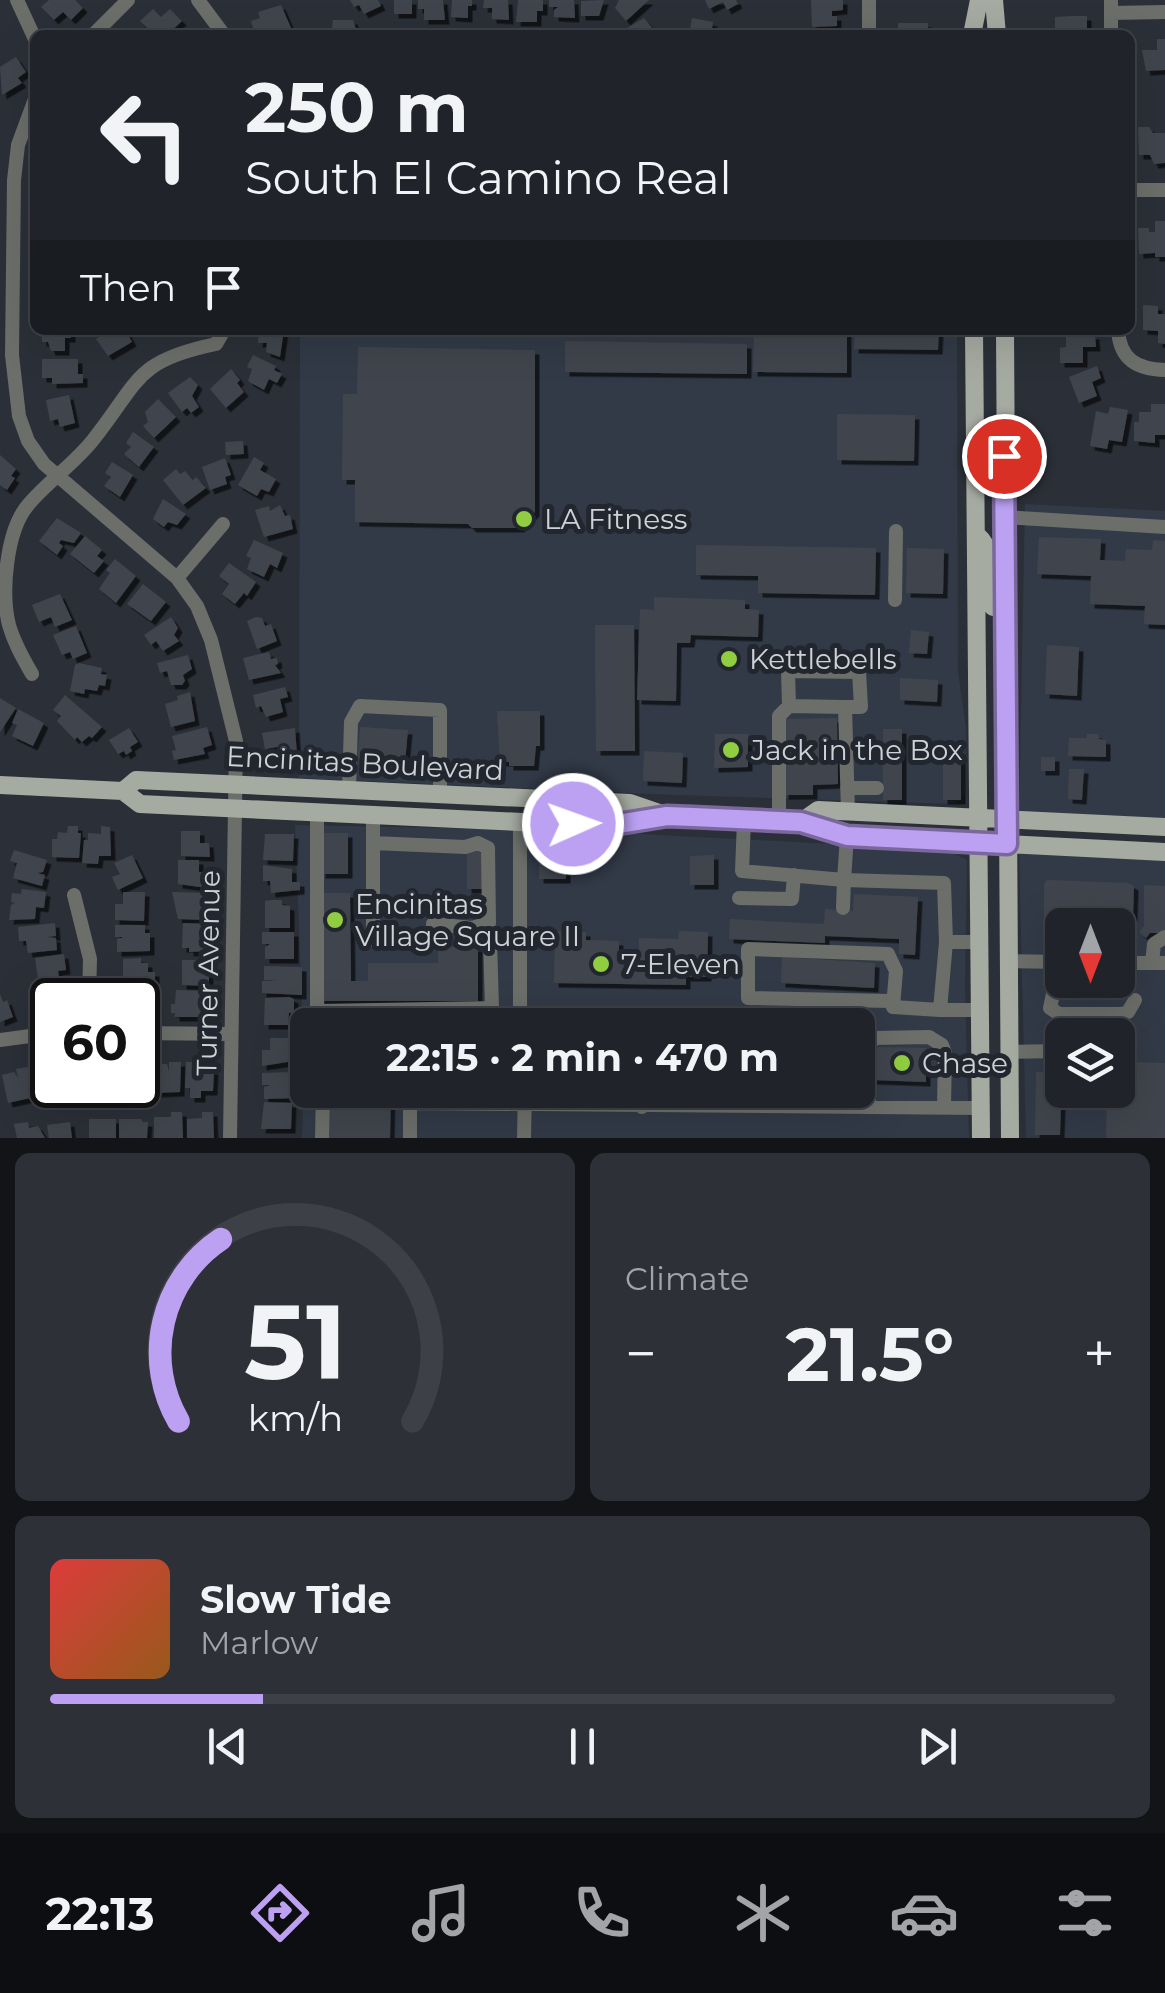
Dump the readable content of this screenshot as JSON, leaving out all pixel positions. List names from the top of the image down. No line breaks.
{"streets":{"main road":["Encinitas Boulevard"],"street":["Turner Avenue"]},"crossings":[["Encinitas Boulevard","Turner Avenue"]],"places":["LA Fitness","Kettlebells","Jack in the Box","Encinitas Village Square II","7-Eleven","Chase"],"north":"bottom","page":{"turn":["250 m","South El Camino Real"],"then":"Then","limit":"60","trip":"22:15 · 2 min · 470 m","tile":"Climate","heat":["−","21.5°","+"],"song":["Slow Tide","Marlow"],"tabs":"22:13","gauge":["51","km/h"]}}
